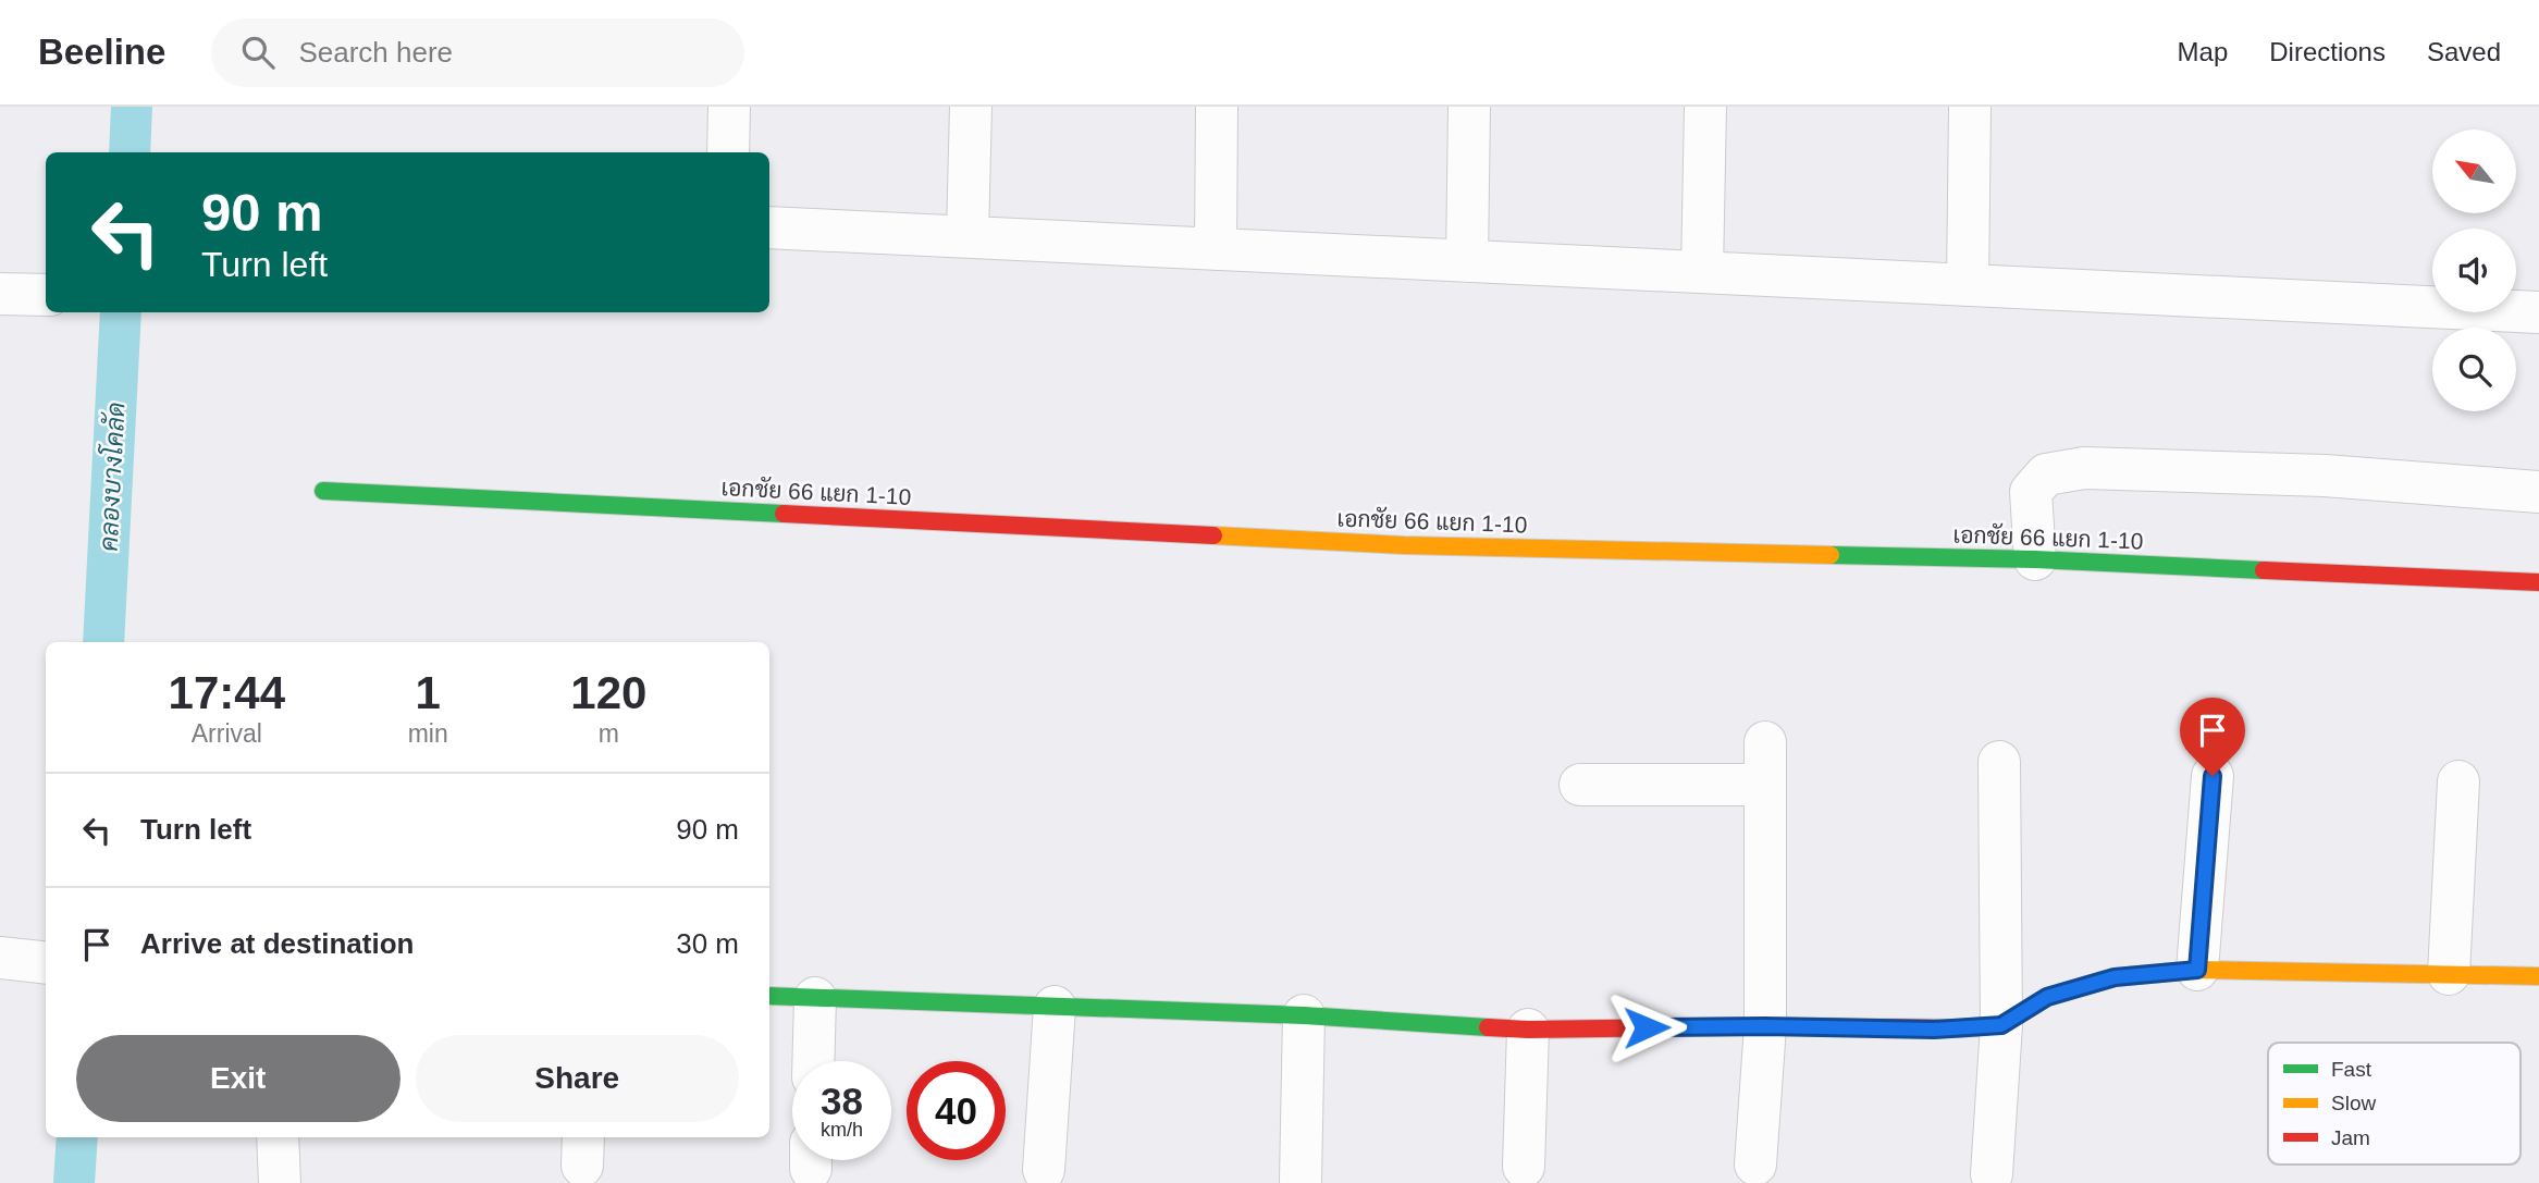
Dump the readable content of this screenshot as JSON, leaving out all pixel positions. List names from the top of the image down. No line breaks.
{"streets":{"street":["เอกชัย 66 แยก 1-10"]},"water":["คลองบางโคลัด"],"legend":["Fast","Slow","Jam"],"north":"top left","page":{"header":"Beeline","search":"Search here","nav":["Map","Directions","Saved"],"turn":["90 m","Turn left"],"eta":["17:44","Arrival","1","min","120","m"],"list":[{"name":"Turn left","value":"90 m"},{"name":"Arrive at destination","value":"30 m"}],"buttons":["Exit","Share"],"speed":"38 km/h","limit":"40"}}
